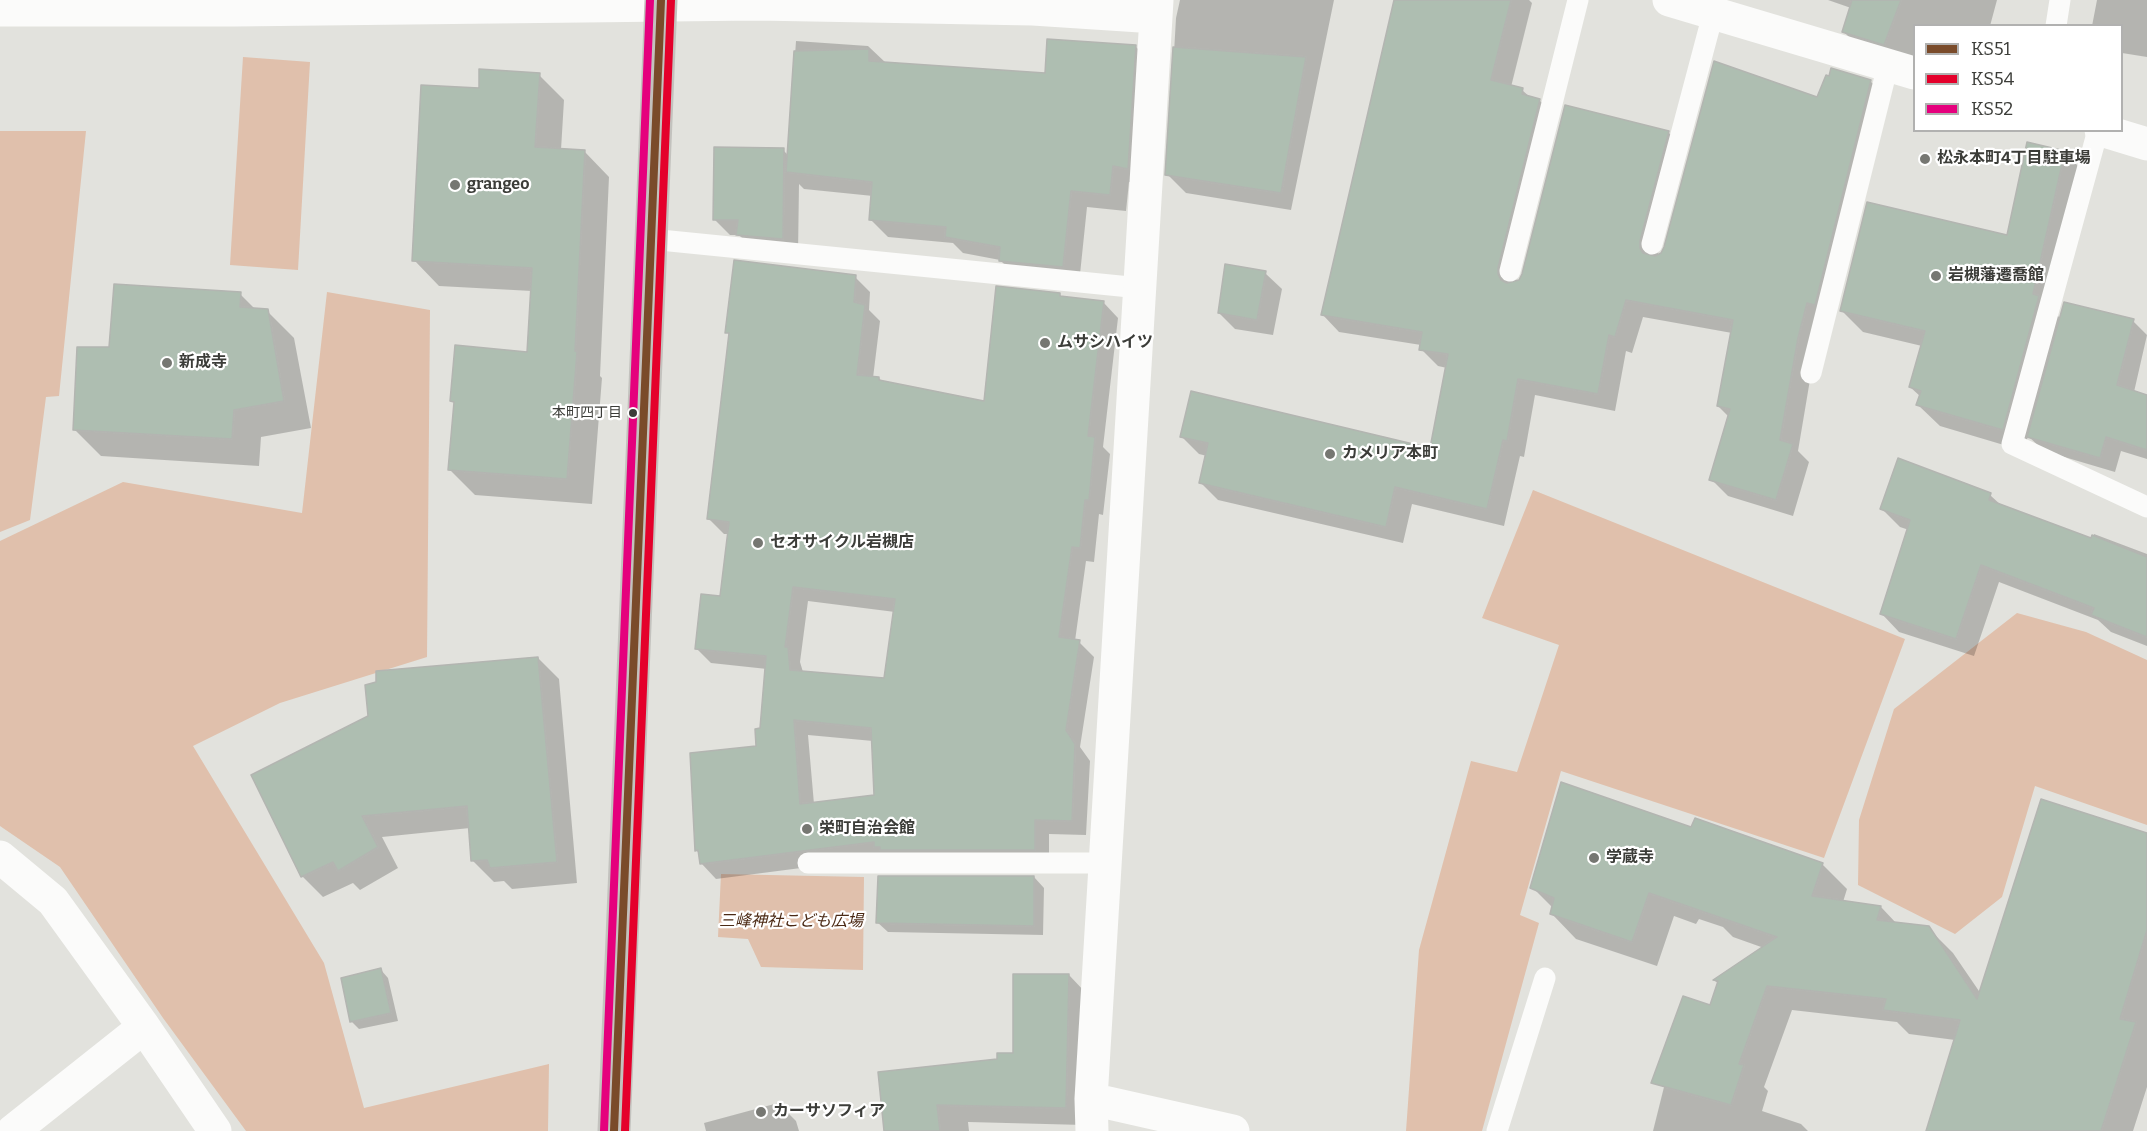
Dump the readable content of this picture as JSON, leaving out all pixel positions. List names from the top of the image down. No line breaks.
{"parks":["三峰神社こども広場"],"places":["松永本町4丁目駐車場","grangeo","岩槻藩遷喬館","ムサシハイツ","新成寺","本町四丁目","カメリア本町","セオサイクル岩槻店","栄町自治会館","学蔵寺","カーサソフィア"],"lines":["transit line KS51","transit line KS54","transit line KS52"],"legend":["KS51","KS54","KS52"]}
